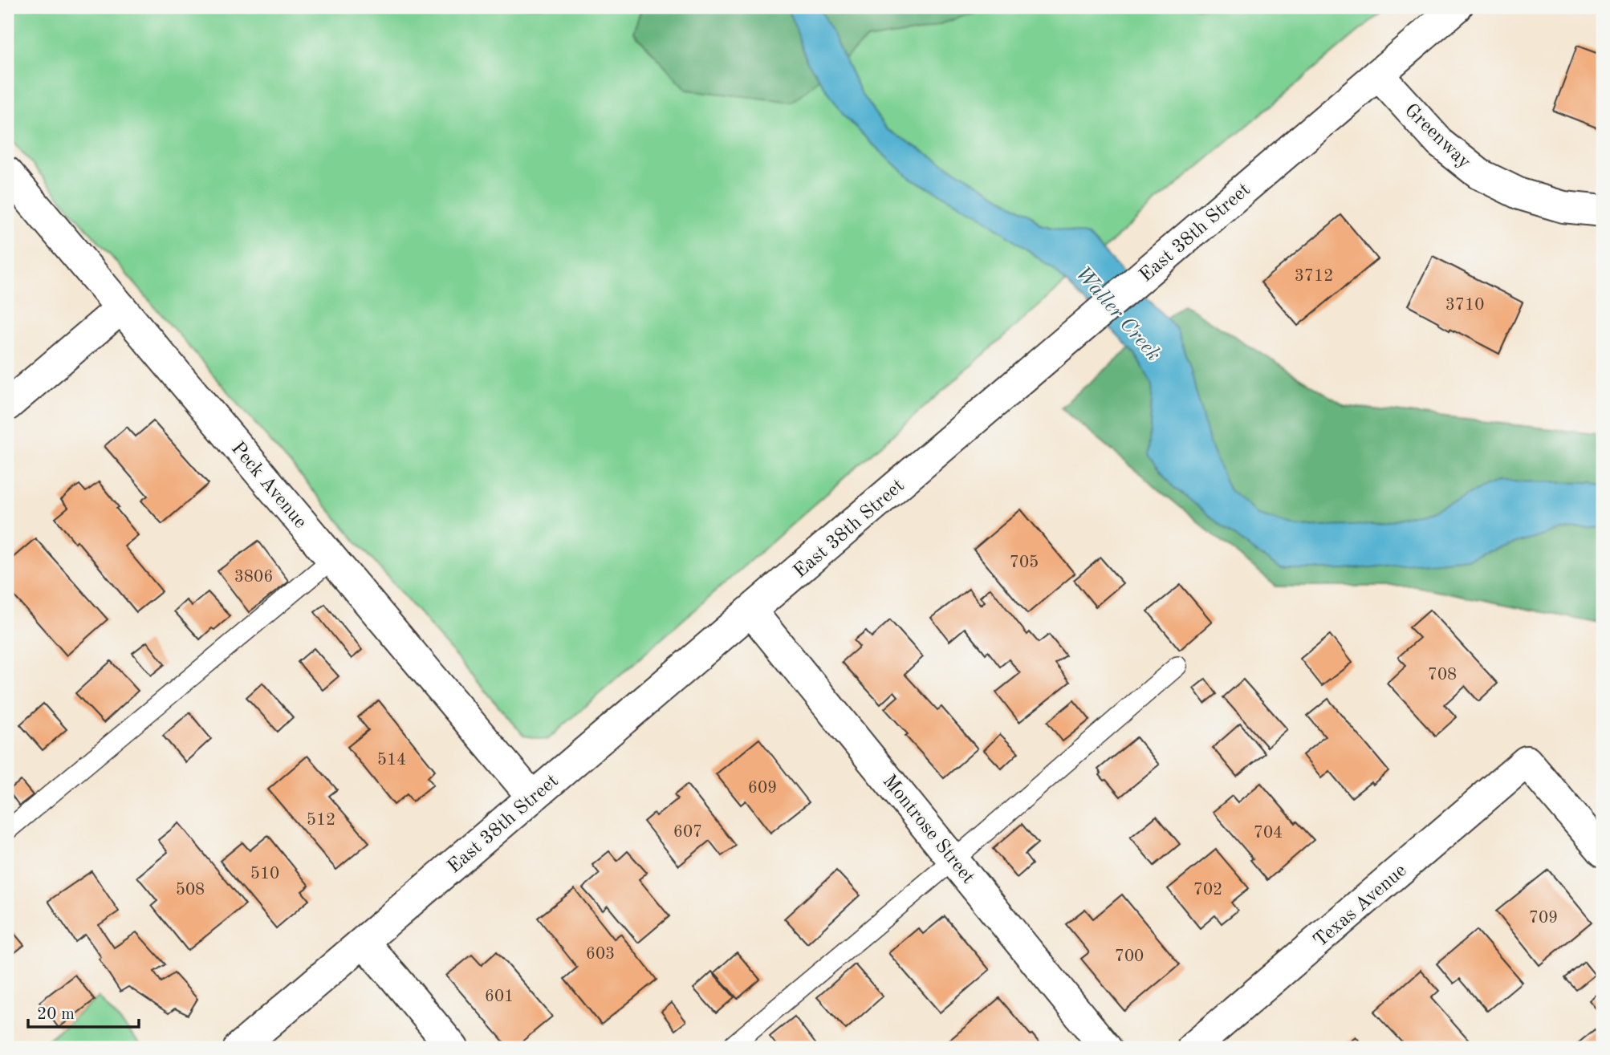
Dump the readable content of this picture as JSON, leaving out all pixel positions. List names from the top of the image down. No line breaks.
{"streets":{"street":["Greenway","East 38th Street","Peck Avenue","Montrose Street","Texas Avenue"]},"crossings":[["Greenway","East 38th Street"],["East 38th Street","Peck Avenue"],["East 38th Street","Montrose Street"]],"water":["Waller Creek"],"house_numbers":["3712","3710","705","3806","708","514","609","512","607","704","510","508","702","709","603","700","601"],"scale_bar":"20 m"}
